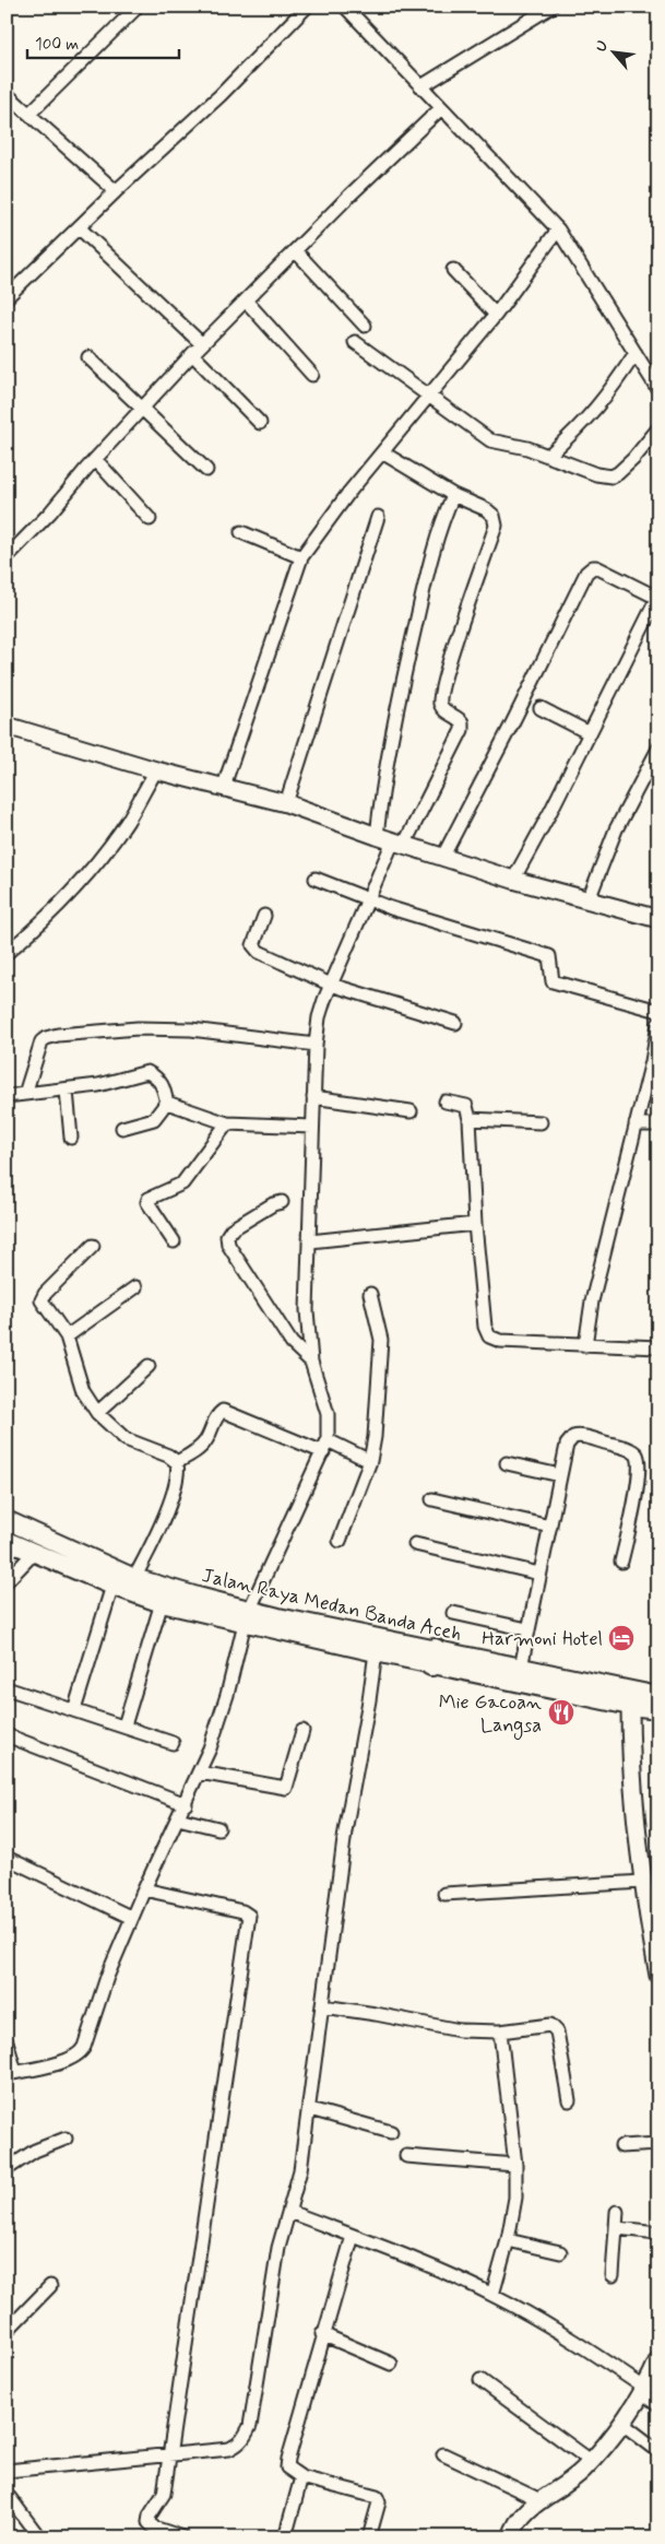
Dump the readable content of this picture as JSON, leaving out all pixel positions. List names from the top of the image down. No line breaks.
{"streets":{"main road":["Jalan Raya Medan Banda Aceh"]},"places":{"hotel":["Harmoni Hotel"],"restaurant":["Mie Gacoan Langsa"]},"scale_bar":"100 m","north":"top left"}
